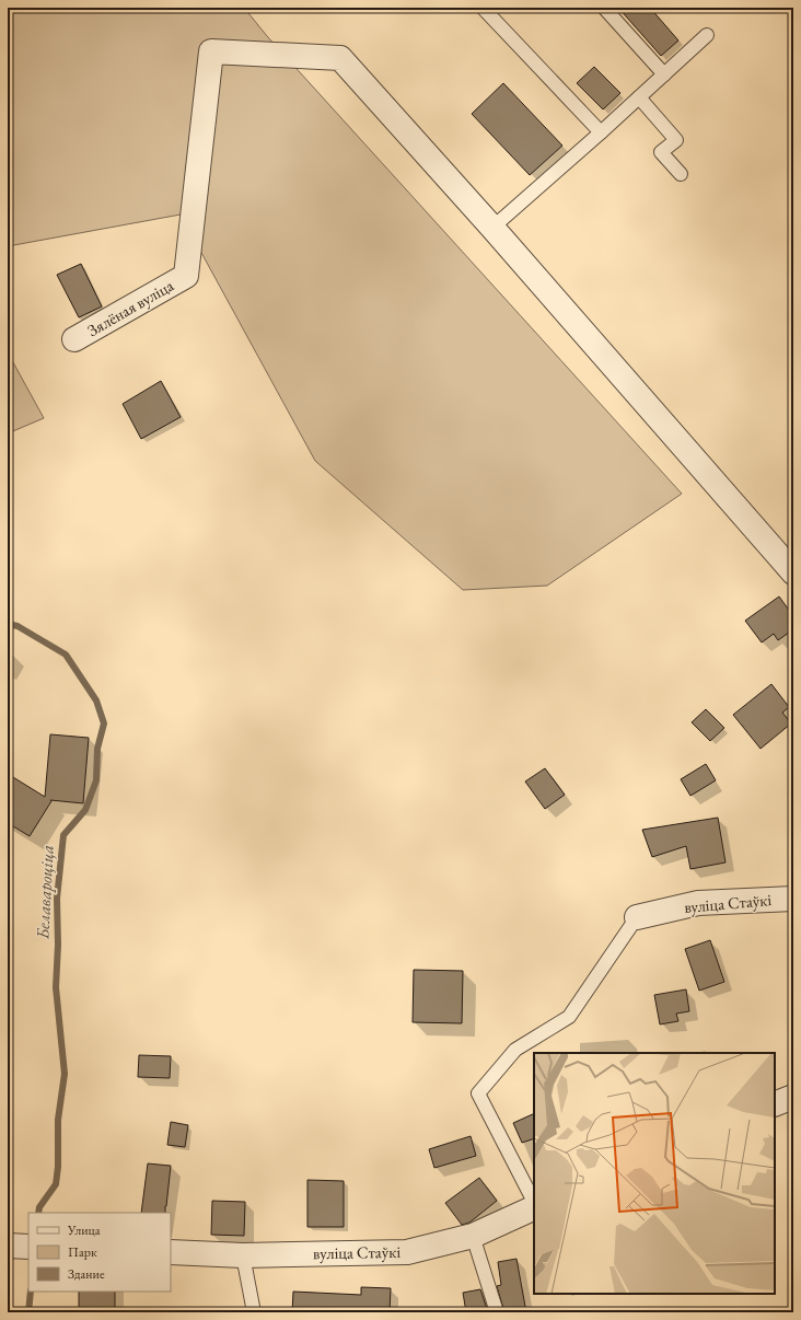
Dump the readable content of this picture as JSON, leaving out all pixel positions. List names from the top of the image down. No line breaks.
{"streets":{"street":["Зялёная вуліца","вуліца Стаўкі"]},"water":["Белавароціца"],"legend":["Улица","Парк","Здание"]}
